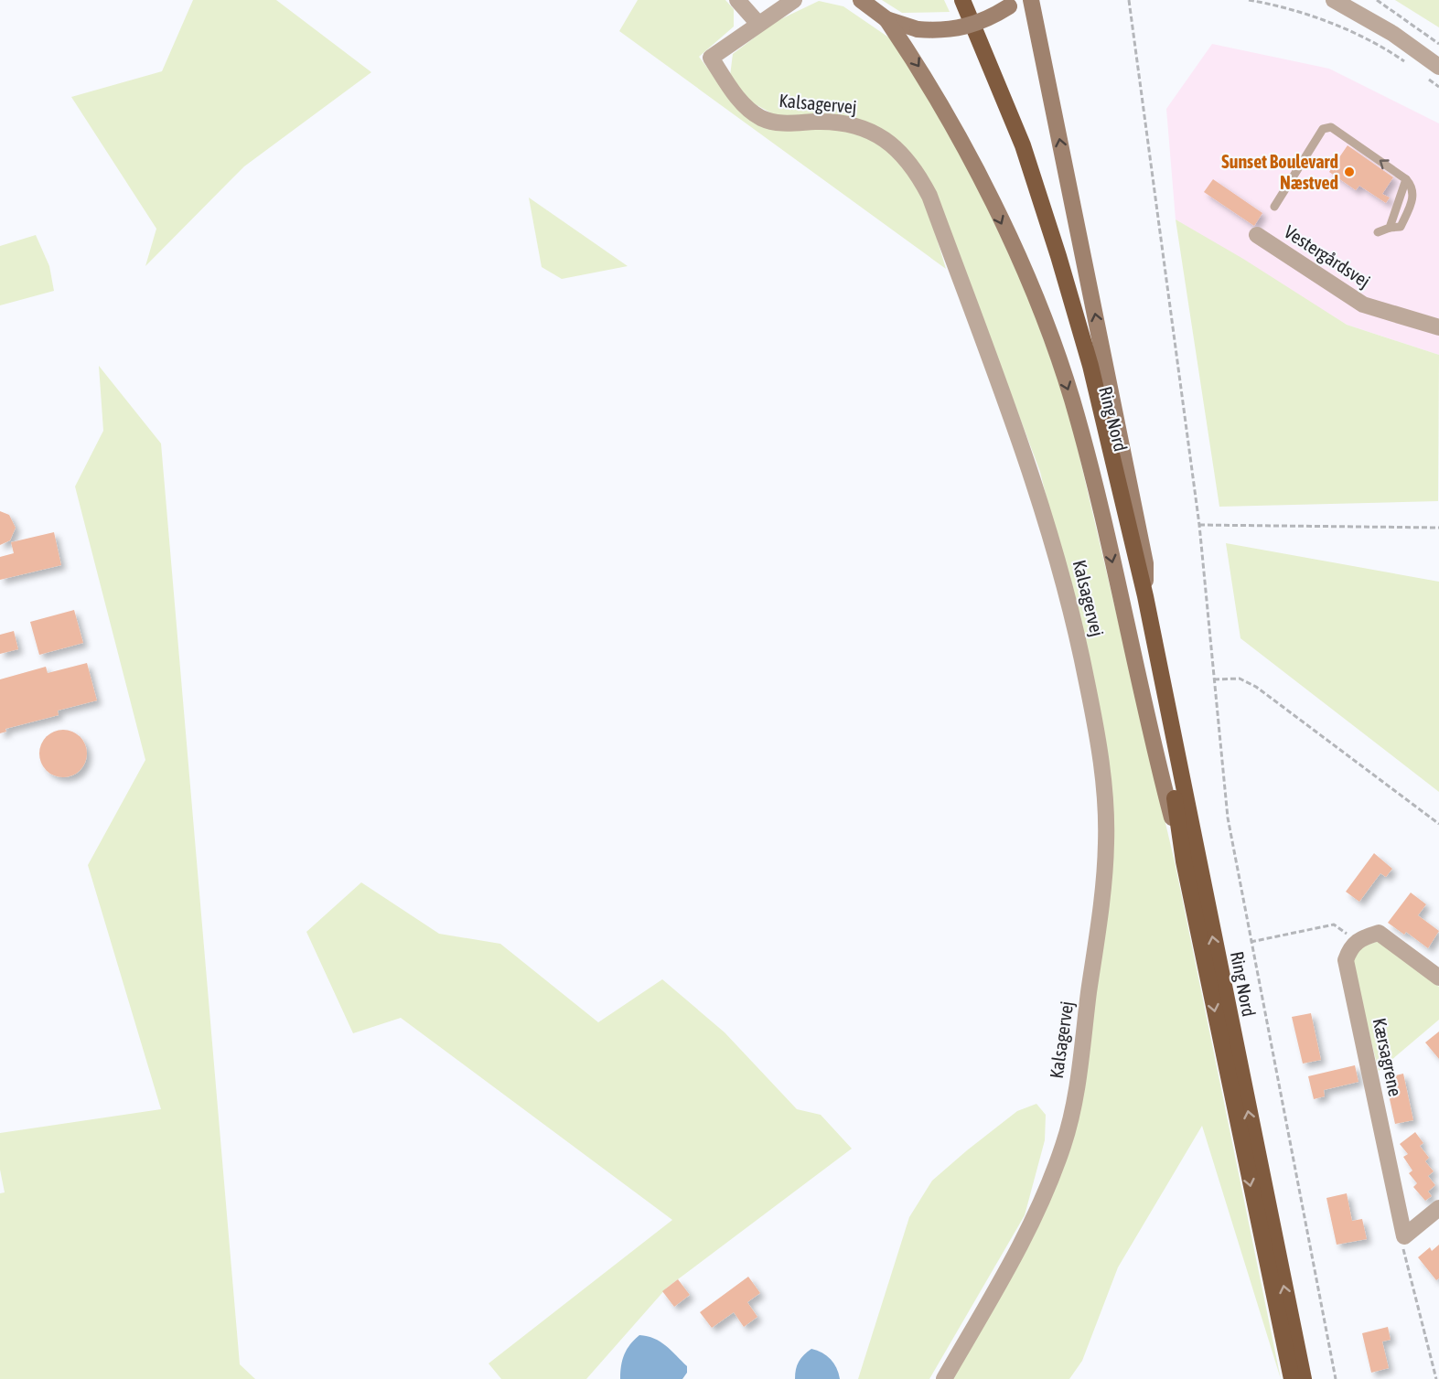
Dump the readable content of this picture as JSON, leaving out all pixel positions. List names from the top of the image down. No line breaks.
{"streets":{"highway":["Ring Nord"],"street":["Kalsagervej","Vestergårdsvej","Kærsagrene"]},"places":["Sunset Boulevard Næstved"]}
